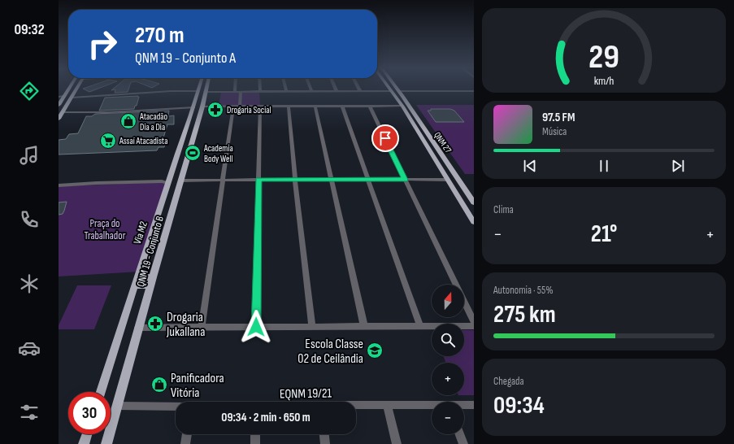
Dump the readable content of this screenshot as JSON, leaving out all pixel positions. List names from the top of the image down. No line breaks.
{"streets":{"main road":["QNM 27","Via M2","QNM 19 - Conjunto B"],"street":["EQNM 19/21"]},"crossings":[["Via M2","QNM 19 - Conjunto B"]],"parks":["Praça do Trabalhador"],"places":{"pharmacy":["Drogaria Social","Drogaria Jukallana"],"shop":["Atacadão Dia a Dia","Panificadora Vitória"],"supermarket":["Assaí Atacadista"],"sports":["Academia Body Well"],"school or university":["Escola Classe 02 de Ceilândia"]},"north":"top","page":{"tabs":"09:32","turn":["270 m","QNM 19 - Conjunto A"],"song":["97.5 FM","Música"],"tile":["Clima",["Autonomia · 55%","275 km"],["Chegada","09:34"]],"heat":["−","21°","+"],"map_buttons":["+","−"],"limit":"30","trip":"09:34 · 2 min · 650 m","gauge":["29","km/h"]}}
